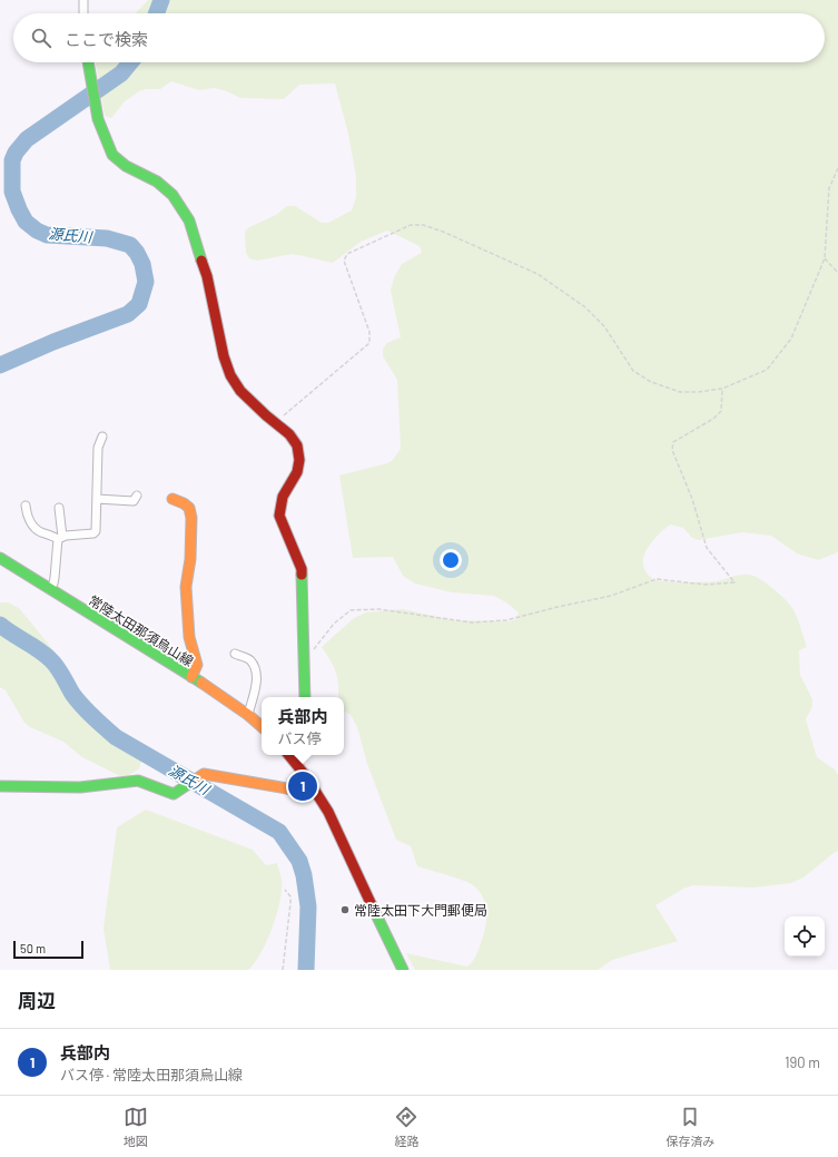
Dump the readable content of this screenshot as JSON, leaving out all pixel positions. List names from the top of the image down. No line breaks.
{"streets":{"street":["常陸太田那須烏山線"]},"water":["源氏川"],"places":["常陸太田下大門郵便局"],"scale_bar":"50 m","page":{"search":"ここで検索","popup":["兵部内","バス停"],"pins":"1","scale":"50 m","heading":"周辺","list":[{"mark":"1","name":"兵部内","note":"バス停 · 常陸太田那須烏山線","value":"190 m"}],"nav":["地図","経路","保存済み"]}}
